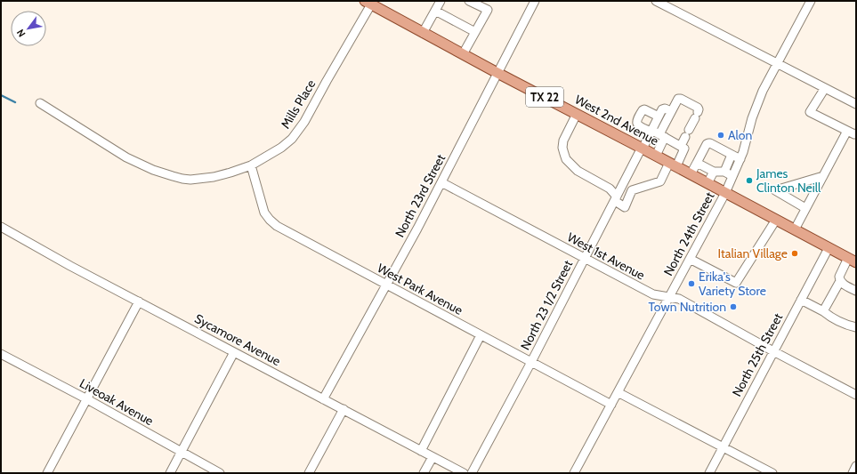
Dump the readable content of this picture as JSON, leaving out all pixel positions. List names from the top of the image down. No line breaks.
{"streets":{"main road":["TX 22","West 2nd Avenue"],"street":["Mills Place","North 23rd Street","North 24th Street","West 1st Avenue","West Park Avenue","North 23 1/2 Street","Sycamore Avenue","North 25th Street","Liveoak Avenue"]},"crossings":[["Mills Place","West 2nd Avenue"],["Mills Place","West Park Avenue"],["West 2nd Avenue","North 23rd Street"],["West 2nd Avenue","North 24th Street"],["West 2nd Avenue","North 23 1/2 Street"],["West 2nd Avenue","North 25th Street"],["North 23rd Street","West 1st Avenue"],["North 23rd Street","West Park Avenue"],["North 23rd Street","Sycamore Avenue"],["North 24th Street","West 1st Avenue"],["North 24th Street","West Park Avenue"],["West 1st Avenue","North 23 1/2 Street"],["West 1st Avenue","North 25th Street"],["West Park Avenue","North 23 1/2 Street"]],"places":["Alon","James Clinton Neill","Italian Village","Erika's Variety Store","Town Nutrition"],"north":"bottom left"}
